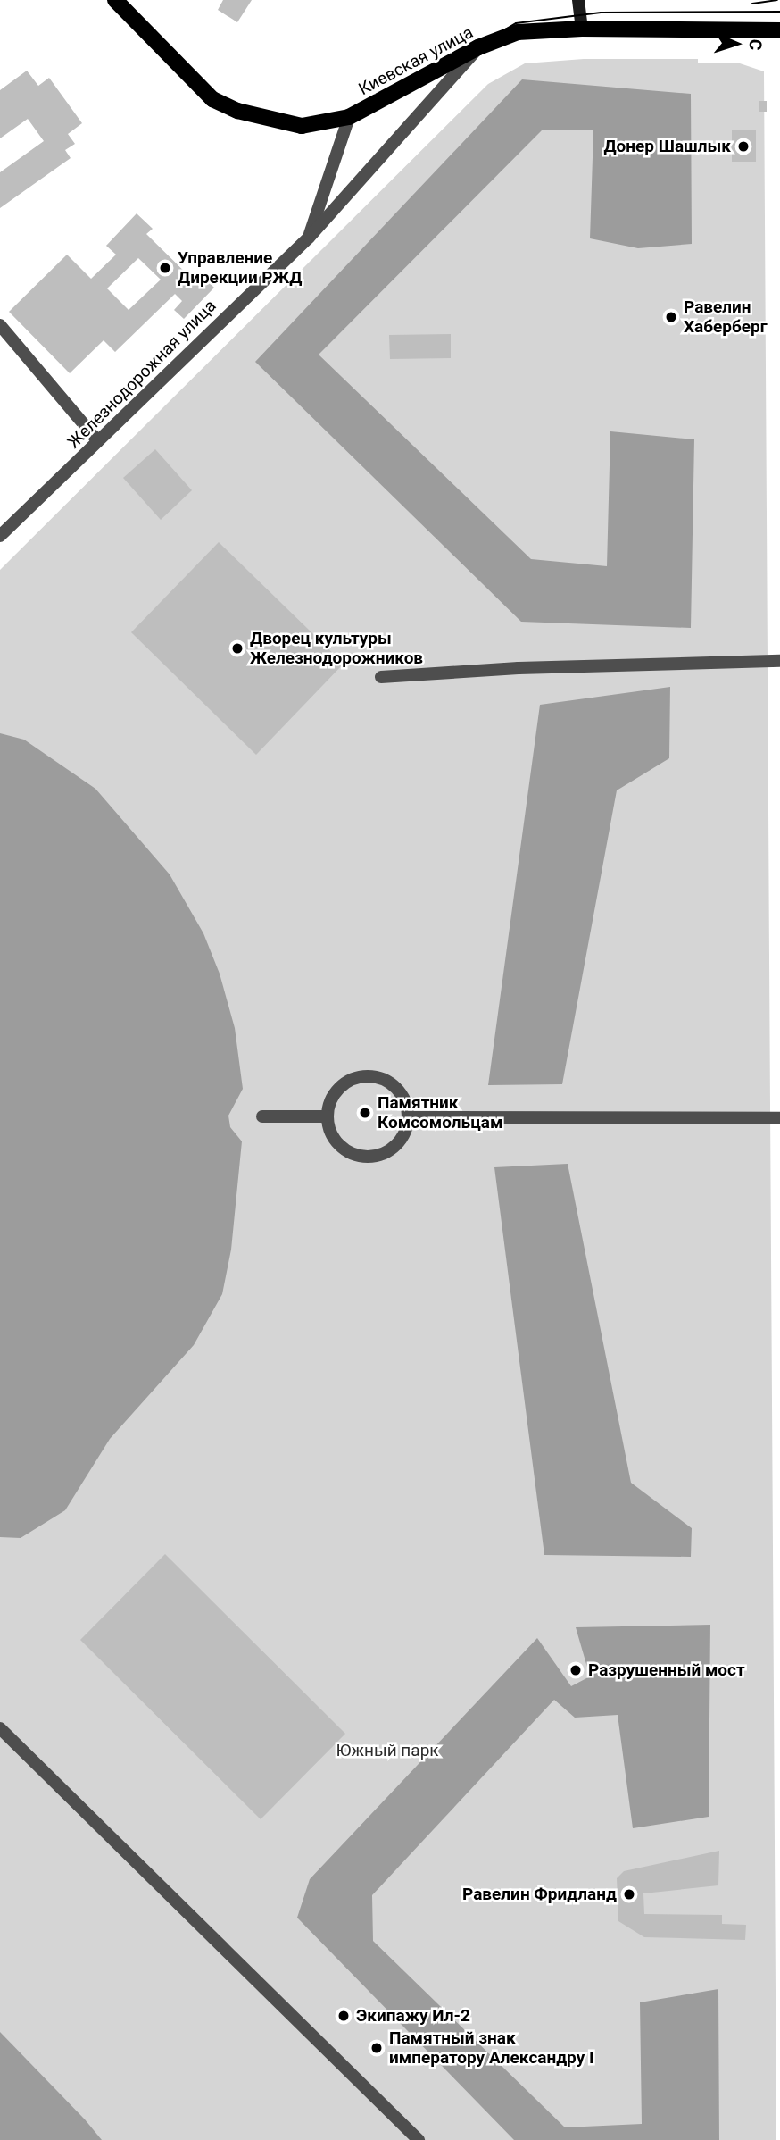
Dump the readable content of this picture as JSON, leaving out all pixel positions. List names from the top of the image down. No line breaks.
{"streets":{"main road":["Киевская улица"],"street":["Железнодорожная улица"]},"crossings":[["Киевская улица","Железнодорожная улица"]],"parks":["Южный парк"],"places":["Донер Шашлык","Управление Дирекции РЖД","Равелин Хаберберг","Дворец культуры Железнодорожников","Памятник Комсомольцам","Разрушенный мост","Равелин Фридланд","Экипажу Ил-2","Памятный знак императору Александру I"],"north":"right"}
